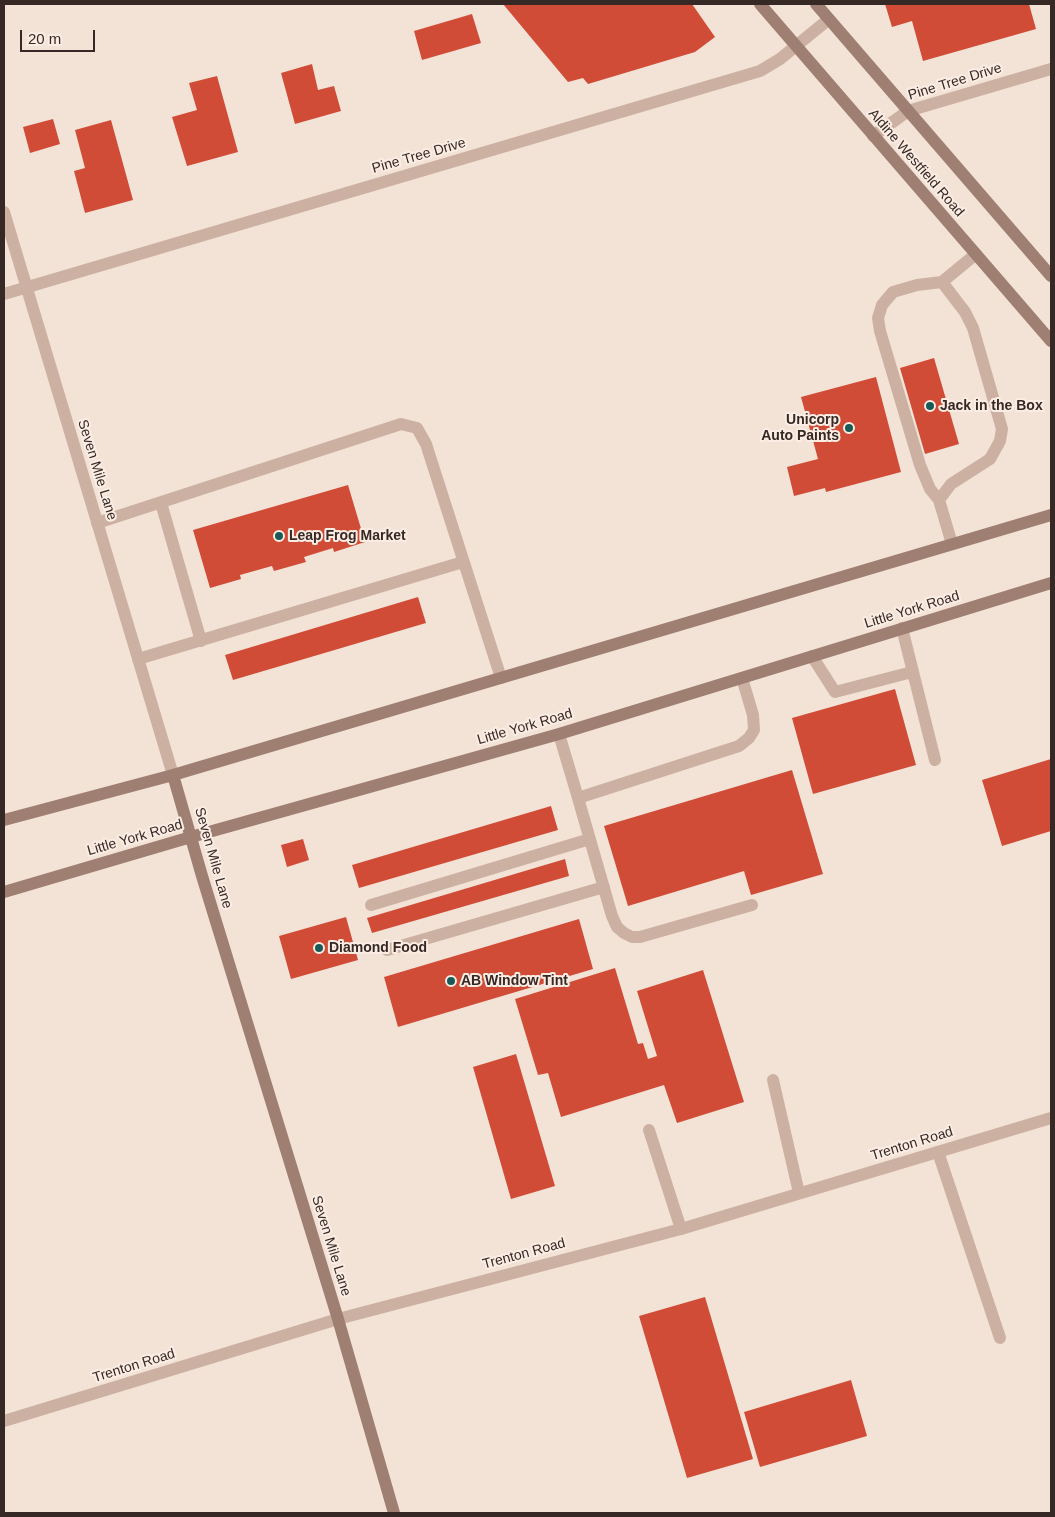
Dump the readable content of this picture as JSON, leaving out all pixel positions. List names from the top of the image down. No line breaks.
{"streets":{"main road":["Aldine Westfield Road","Seven Mile Lane","Little York Road"],"street":["Pine Tree Drive","Trenton Road"]},"crossings":[["Pine Tree Drive","Aldine Westfield Road"],["Pine Tree Drive","Seven Mile Lane"],["Seven Mile Lane","Little York Road"],["Seven Mile Lane","Trenton Road"]],"places":["Jack in the Box","Unicorp Auto Paints","Leap Frog Market","Diamond Food","AB Window Tint"],"scale_bar":"20 m"}
